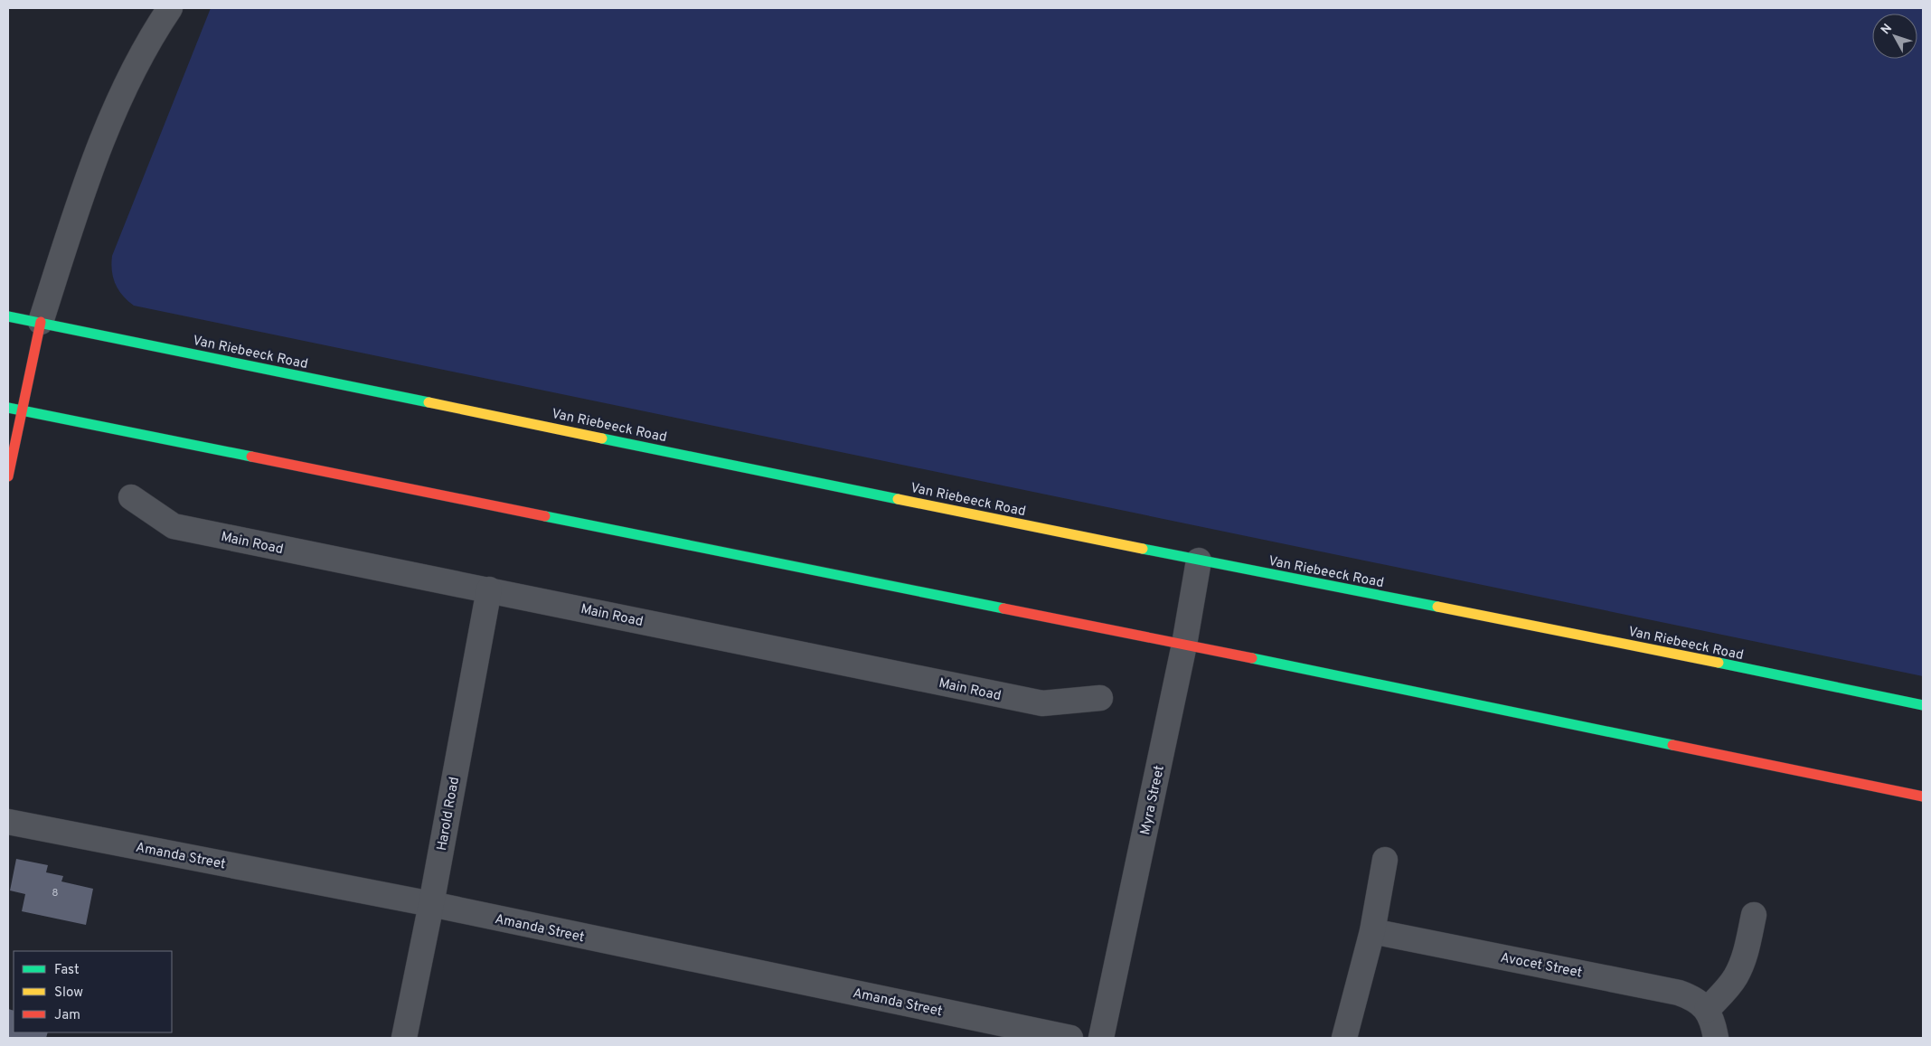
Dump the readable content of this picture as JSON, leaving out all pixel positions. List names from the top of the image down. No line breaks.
{"streets":{"main road":["Van Riebeeck Road"],"street":["Main Road","Myra Street","Harold Road","Amanda Street","Avocet Street"]},"crossings":[["Van Riebeeck Road","Myra Street"],["Main Road","Harold Road"],["Harold Road","Amanda Street"]],"house_numbers":["8"],"legend":["Fast","Slow","Jam"],"north":"top left"}
